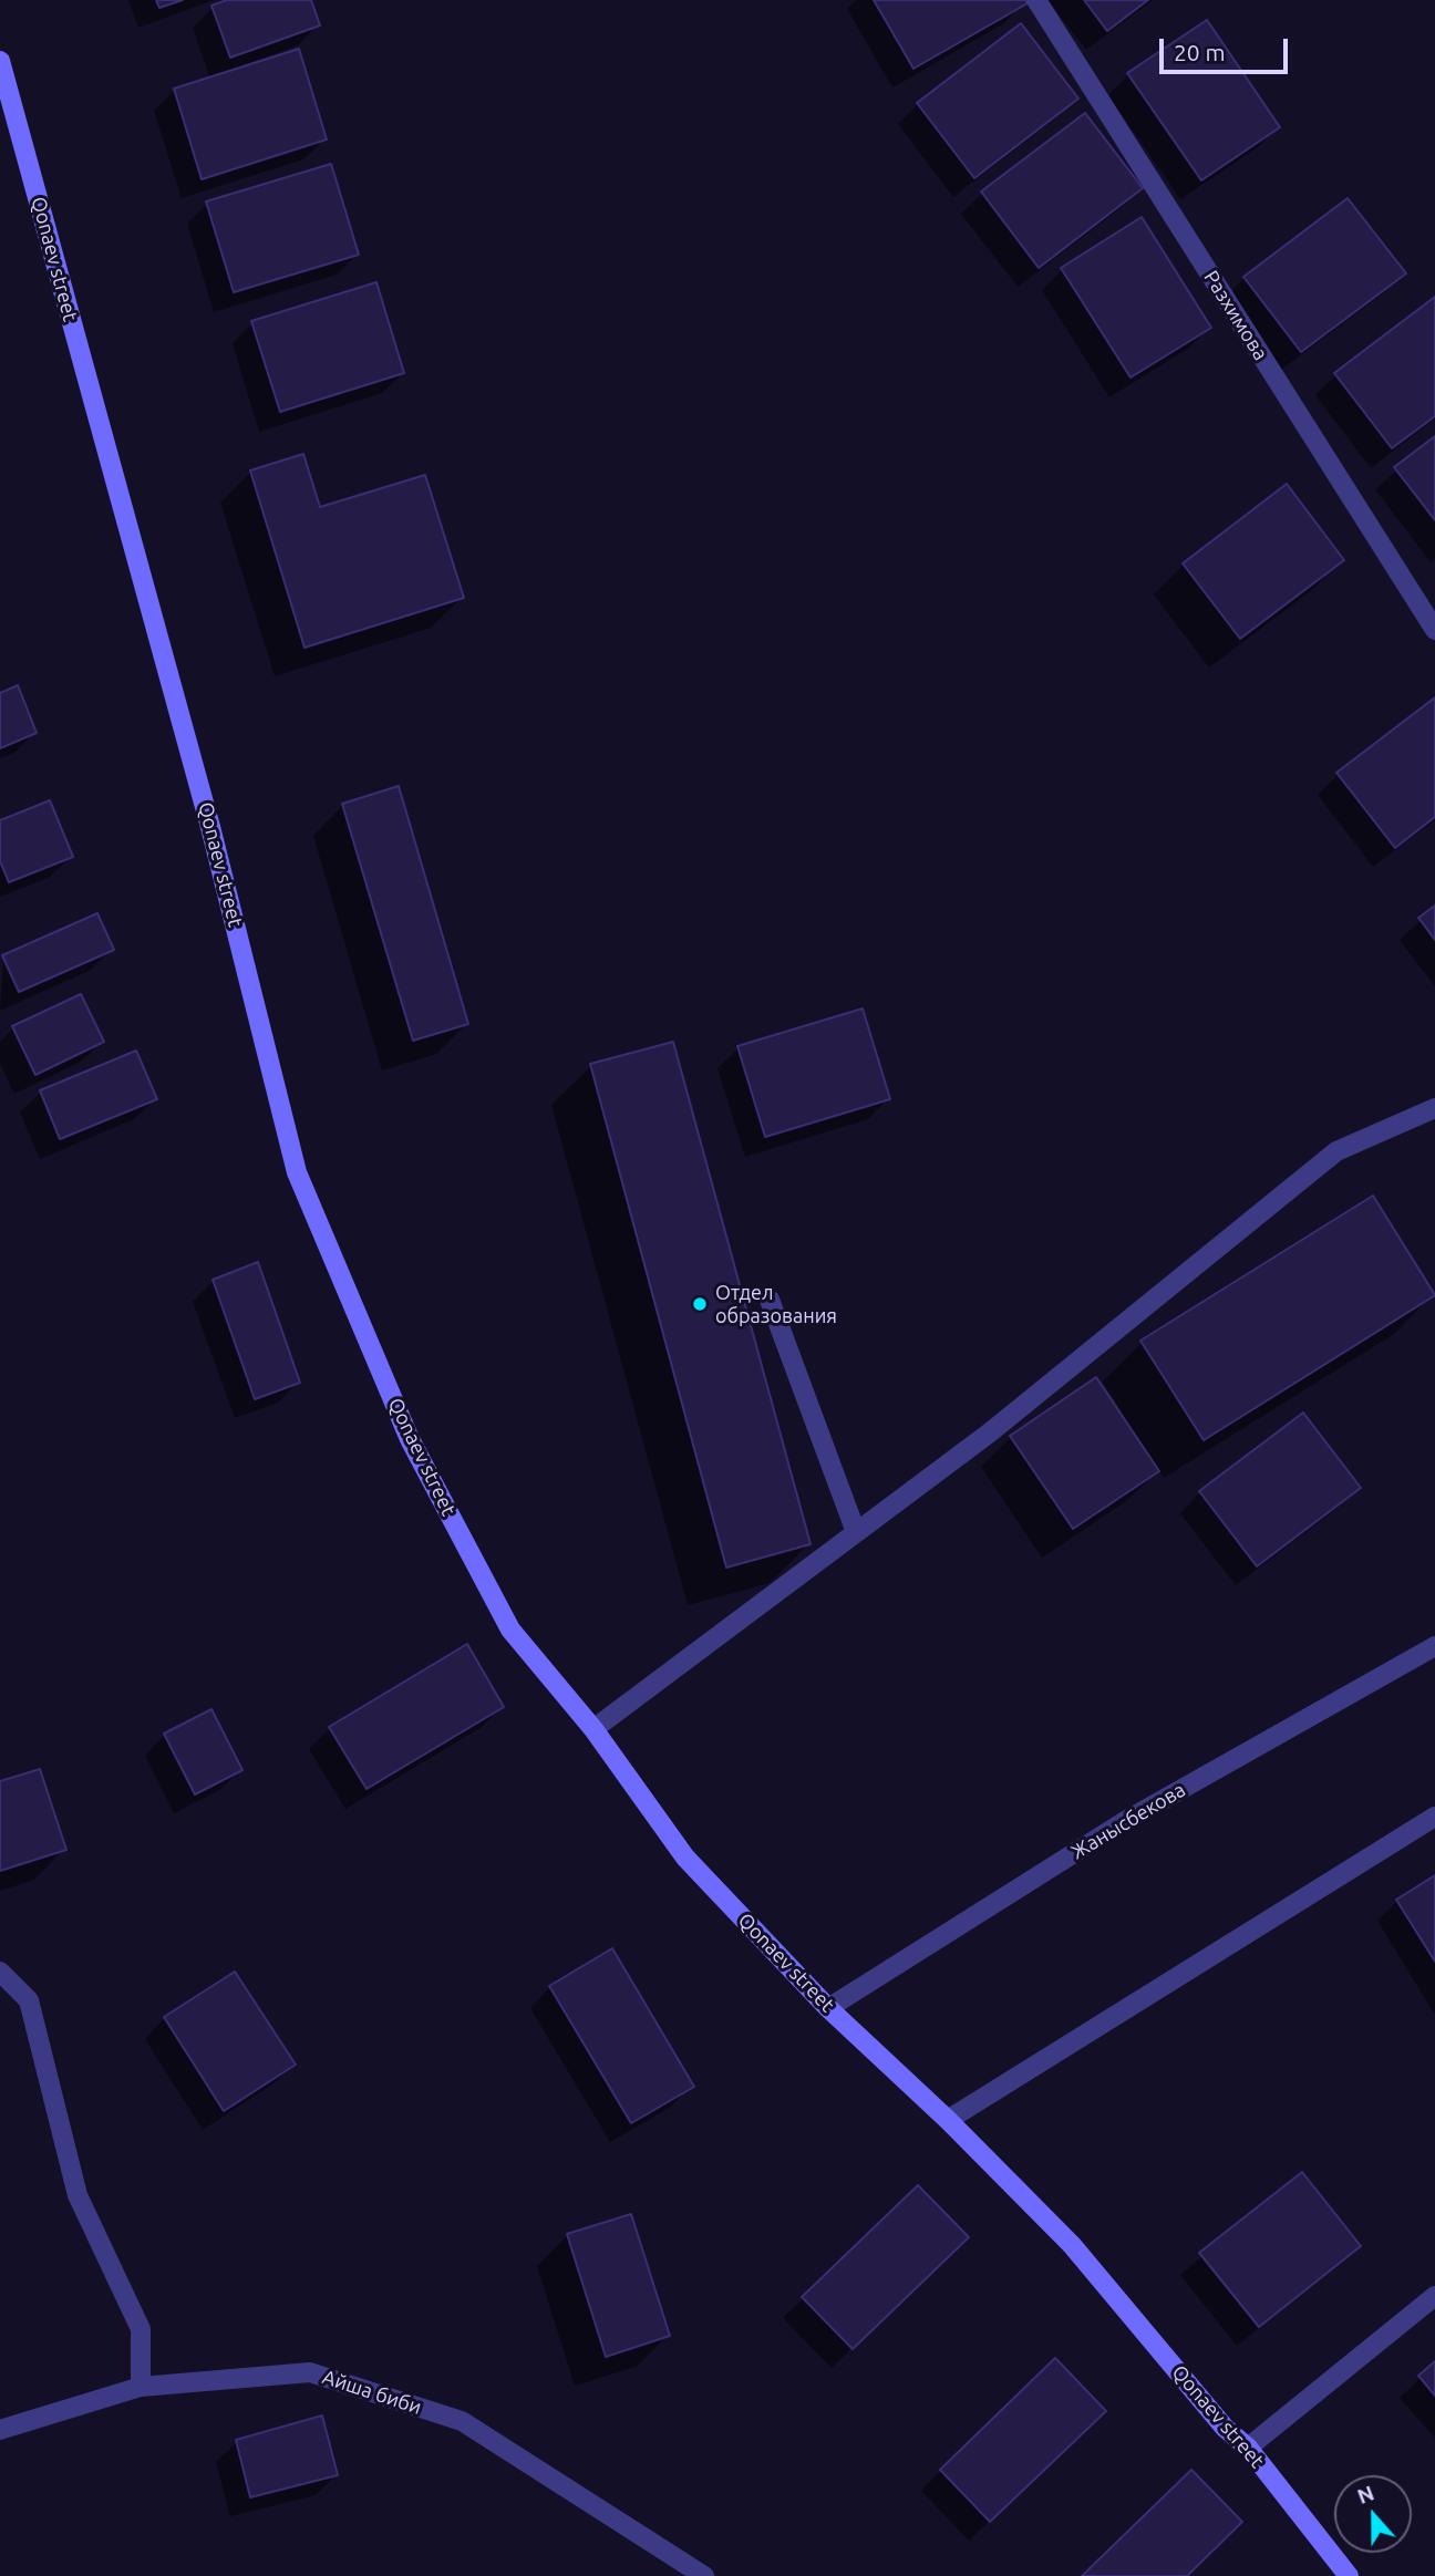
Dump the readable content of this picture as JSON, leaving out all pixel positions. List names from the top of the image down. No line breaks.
{"streets":{"main road":["Qonaev street"],"street":["Разхимова","Жанысбекова","Айша биби"]},"crossings":[["Qonaev street","Жанысбекова"]],"places":["Отдел образования"],"scale_bar":"20 m","north":"top"}
